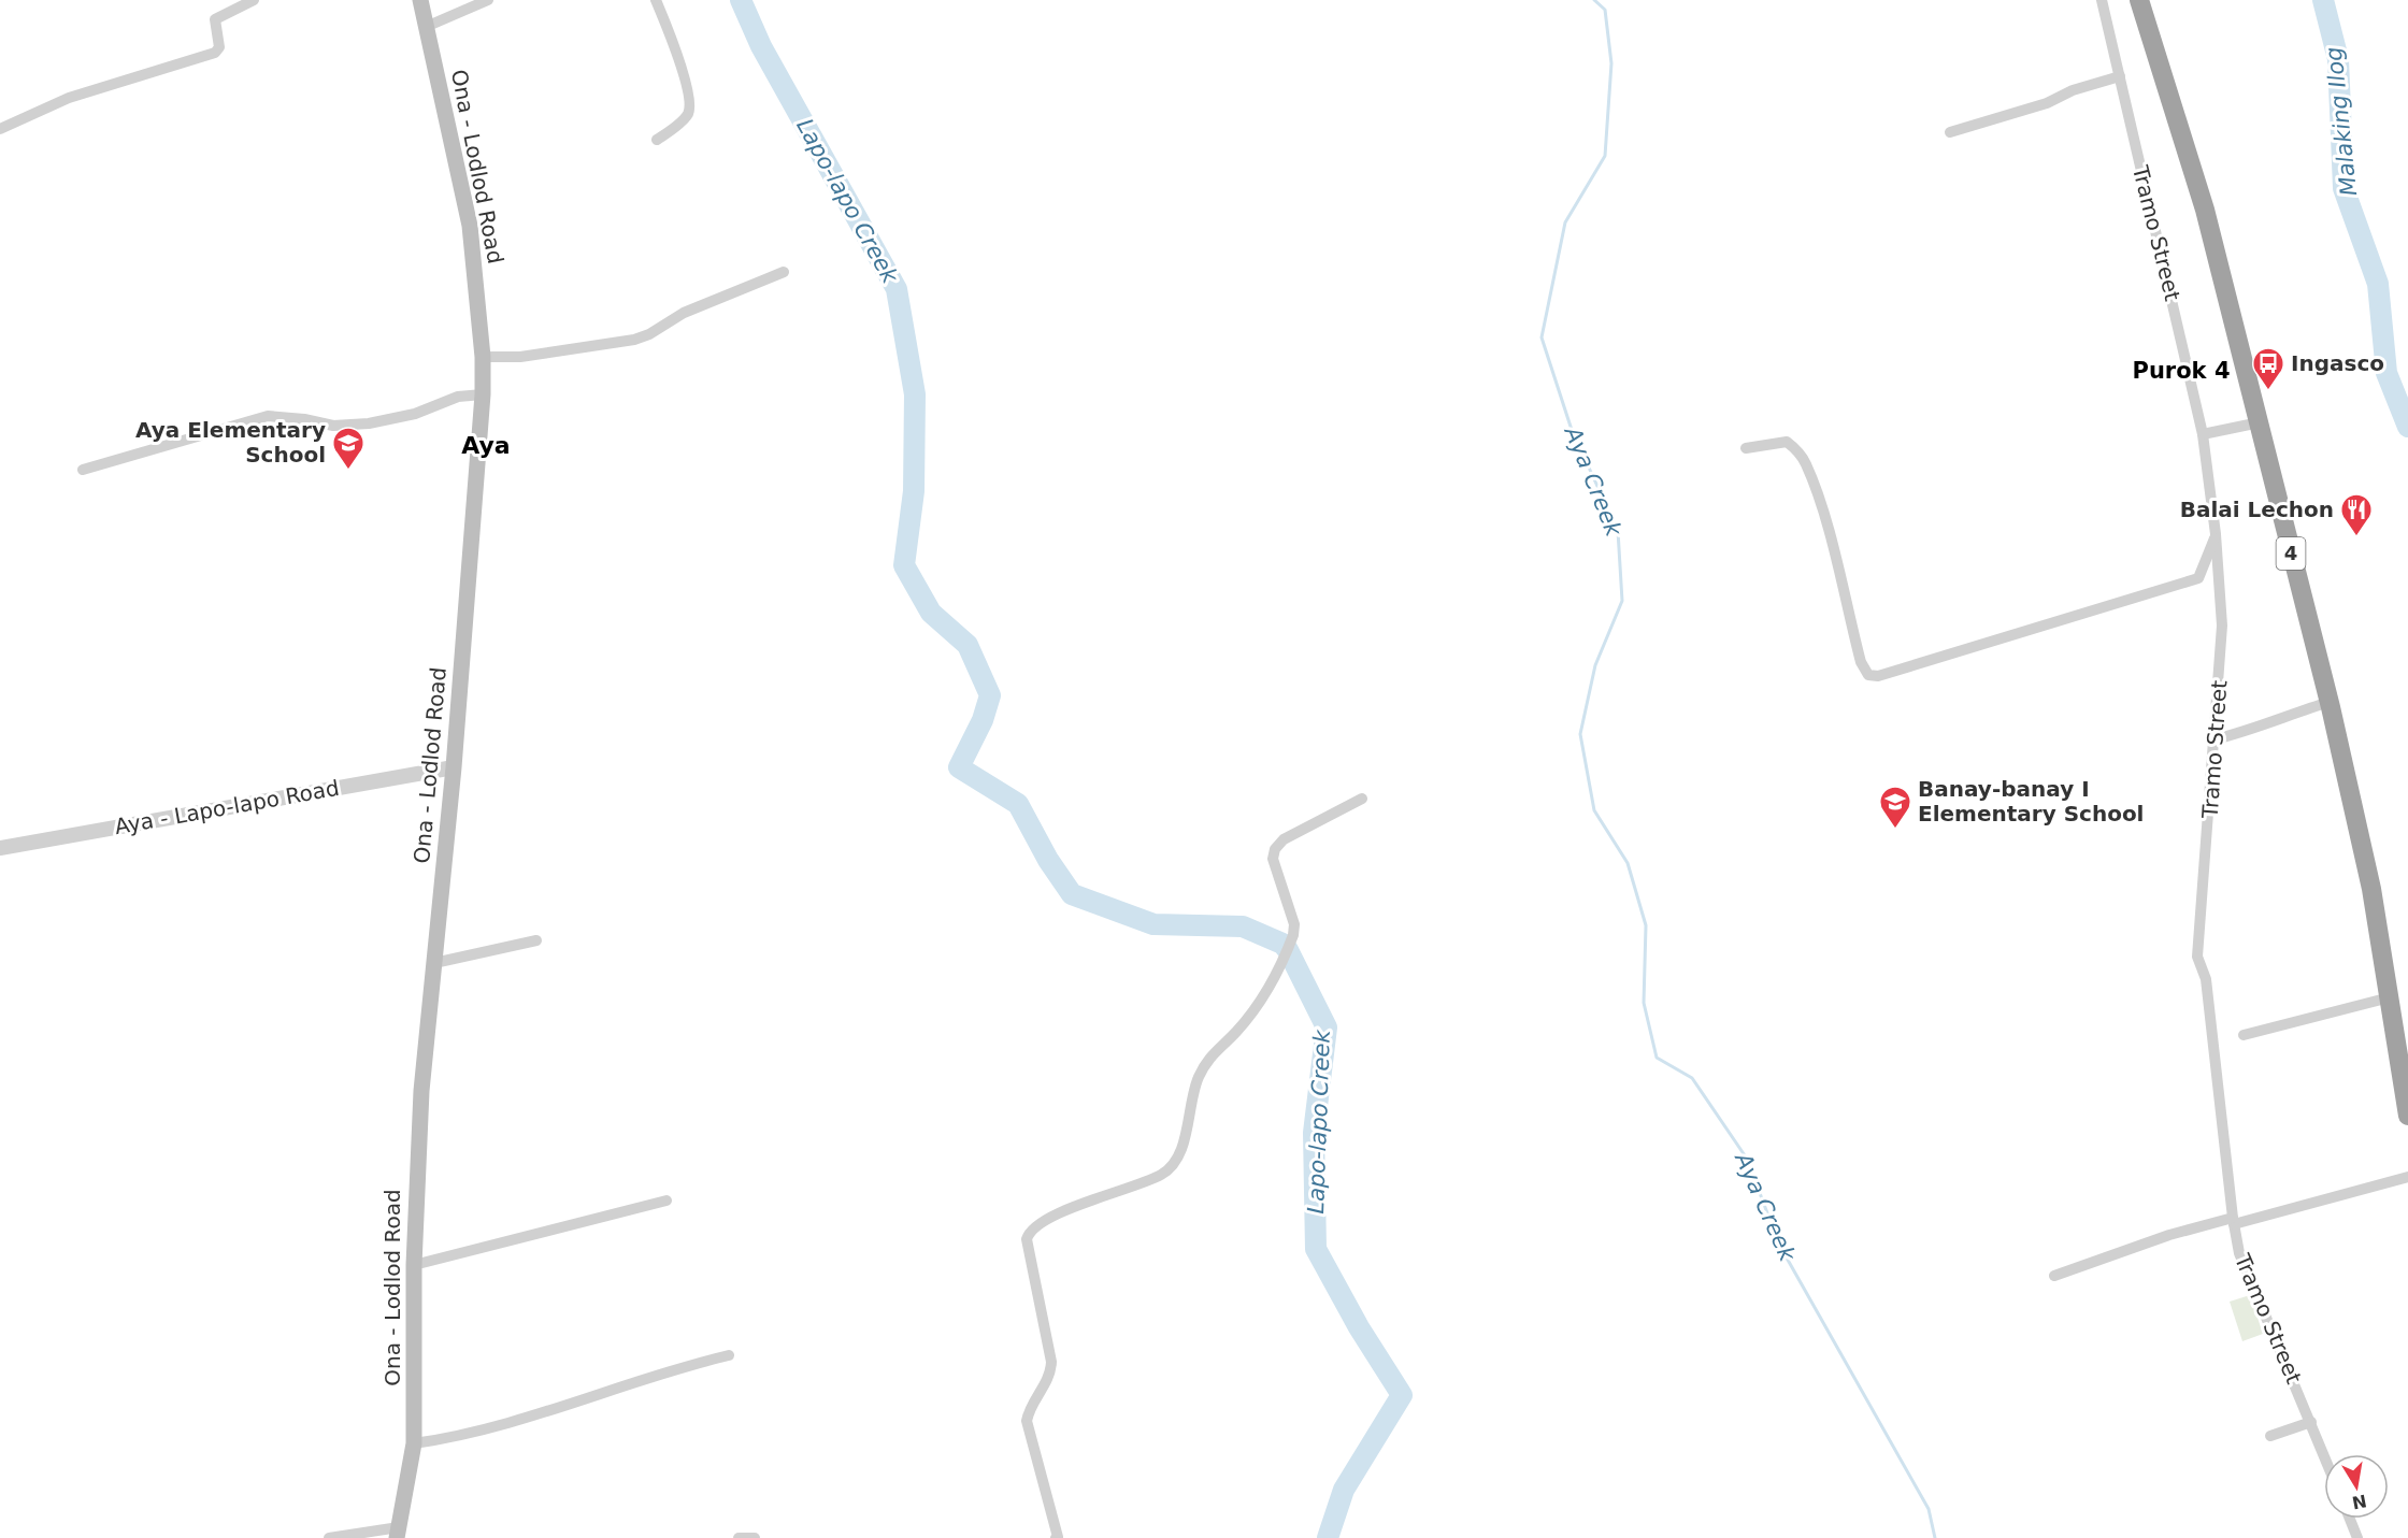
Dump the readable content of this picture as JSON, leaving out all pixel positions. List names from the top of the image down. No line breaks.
{"streets":{"highway":["4"],"main road":["Ona - Lodlod Road"],"street":["Tramo Street","Aya - Lapo-lapo Road"]},"crossings":[["Ona - Lodlod Road","Aya - Lapo-lapo Road"]],"districts":["Purok 4","Aya"],"water":["Malaking Ilog","Lapo-lapo Creek","Aya Creek"],"places":{"bus stop":["Ingasco"],"school or university":["Aya Elementary School","Banay-banay Ⅰ Elementary School"],"restaurant":["Balai Lechon"]},"north":"bottom"}
